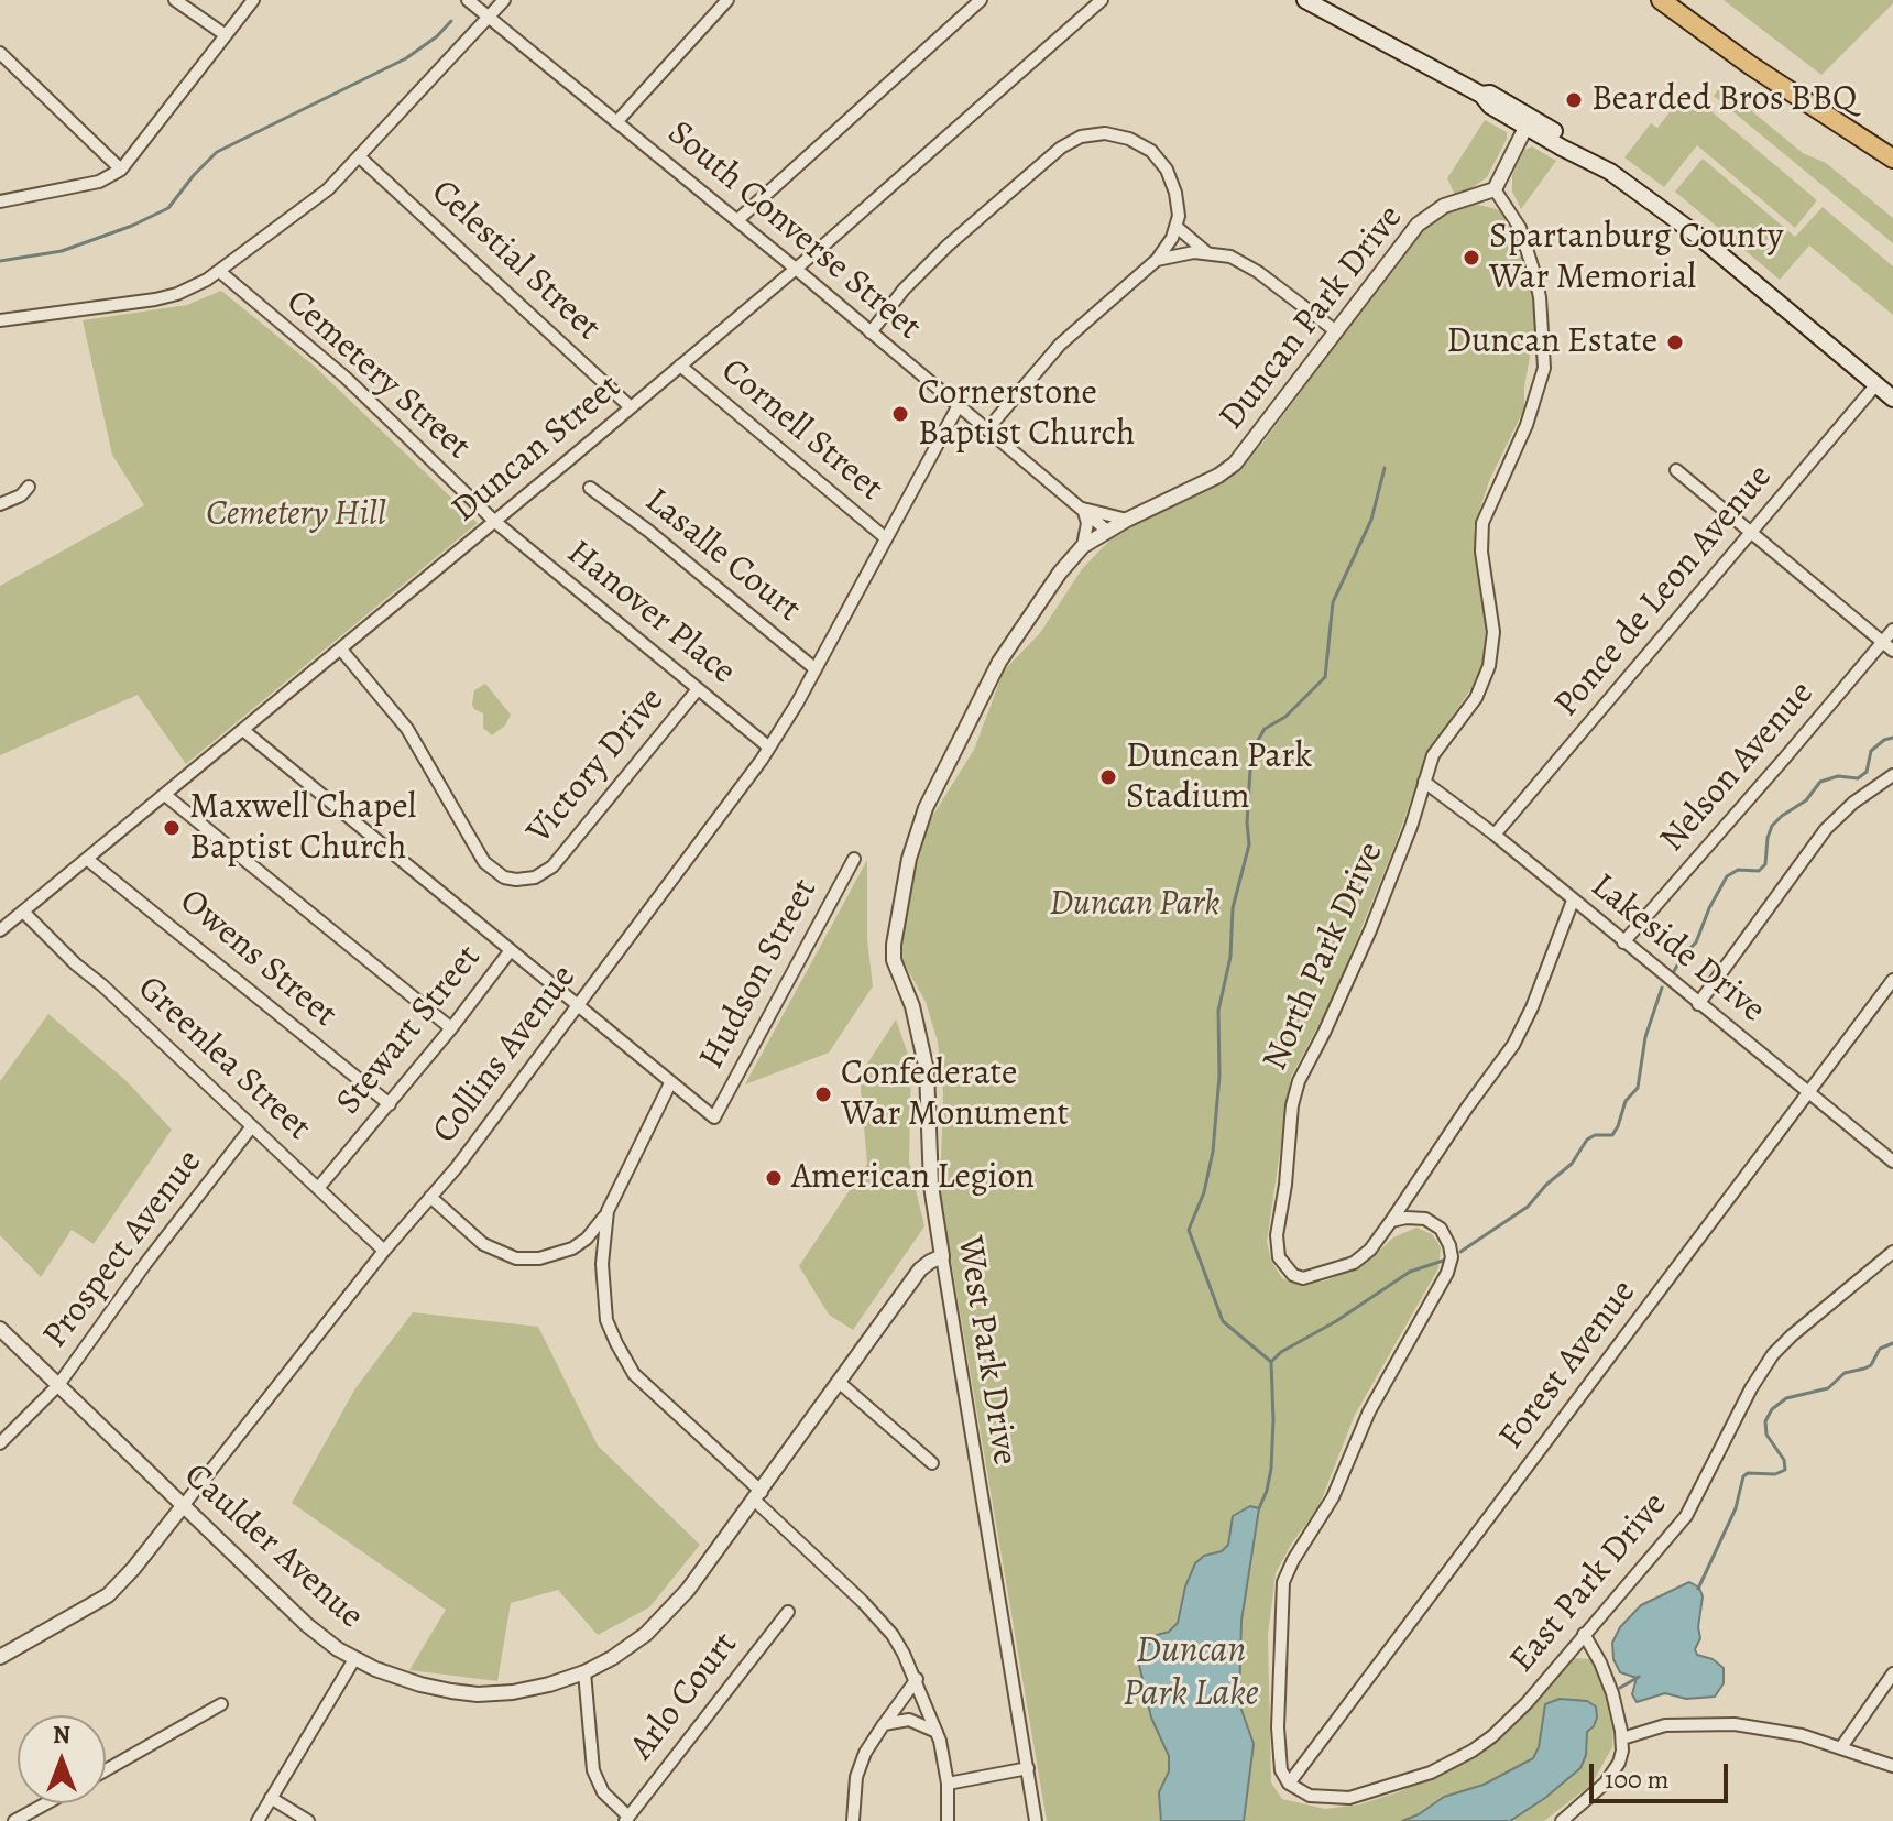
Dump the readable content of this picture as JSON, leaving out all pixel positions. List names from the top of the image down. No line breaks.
{"streets":{"street":["South Converse Street","Celestial Street","Duncan Park Drive","Cemetery Street","Cornell Street","Duncan Street","Lasalle Court","Ponce de Leon Avenue","Hanover Place","Victory Drive","Nelson Avenue","Lakeside Drive","North Park Drive","Owens Street","Hudson Street","Stewart Street","Collins Avenue","Greenlea Street","Prospect Avenue","West Park Drive","Forest Avenue","Caulder Avenue","East Park Drive","Arlo Court"]},"crossings":[["South Converse Street","Duncan Park Drive"],["South Converse Street","Duncan Street"],["South Converse Street","Collins Avenue"],["South Converse Street","West Park Drive"],["Celestial Street","Duncan Street"],["Duncan Park Drive","North Park Drive"],["Duncan Park Drive","West Park Drive"],["Cemetery Street","Duncan Street"],["Cemetery Street","Hanover Place"],["Cornell Street","Duncan Street"],["Cornell Street","Collins Avenue"],["Duncan Street","Hanover Place"],["Duncan Street","Victory Drive"],["Duncan Street","Owens Street"],["Duncan Street","Greenlea Street"],["Lasalle Court","Collins Avenue"],["Ponce de Leon Avenue","Lakeside Drive"],["Hanover Place","Victory Drive"],["Hanover Place","Collins Avenue"],["Nelson Avenue","Lakeside Drive"],["Lakeside Drive","North Park Drive"],["Lakeside Drive","Forest Avenue"],["Owens Street","Stewart Street"],["Stewart Street","Greenlea Street"],["Collins Avenue","Greenlea Street"],["Collins Avenue","Caulder Avenue"],["Greenlea Street","Prospect Avenue"],["Prospect Avenue","Caulder Avenue"],["West Park Drive","Caulder Avenue"],["Forest Avenue","East Park Drive"]],"water":["Duncan Park Lake"],"parks":["Cemetery Hill","Duncan Park"],"places":["Bearded Bros BBQ","Spartanburg County War Memorial","Duncan Estate","Cornerstone Baptist Church","Duncan Park Stadium","Maxwell Chapel Baptist Church","Confederate War Monument","American Legion"],"scale_bar":"100 m","north":"top"}
